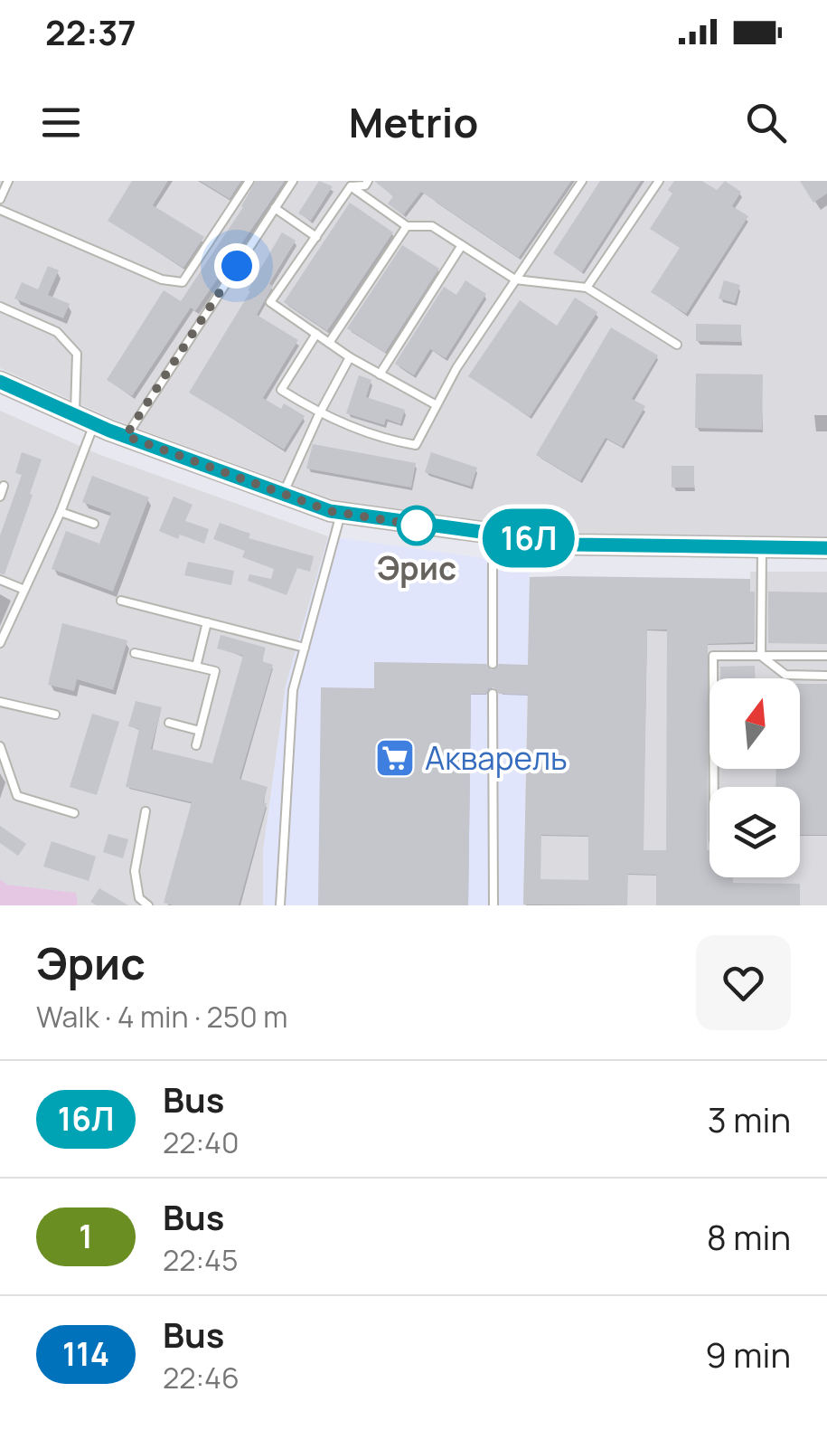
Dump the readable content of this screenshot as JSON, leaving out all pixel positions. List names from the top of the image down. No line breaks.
{"places":{"other":["Эрис"],"supermarket":["Акварель"]},"lines":["bus line 16Л"],"north":"top","page":{"status":"22:37","header":"Metrio","on_map":"16Л","heading":["Эрис","Walk · 4 min · 250 m"],"list":[{"mark":"16Л","name":"Bus","note":"22:40","value":"3 min"},{"mark":"1","name":"Bus","note":"22:45","value":"8 min"},{"mark":"114","name":"Bus","note":"22:46","value":"9 min"}]}}
